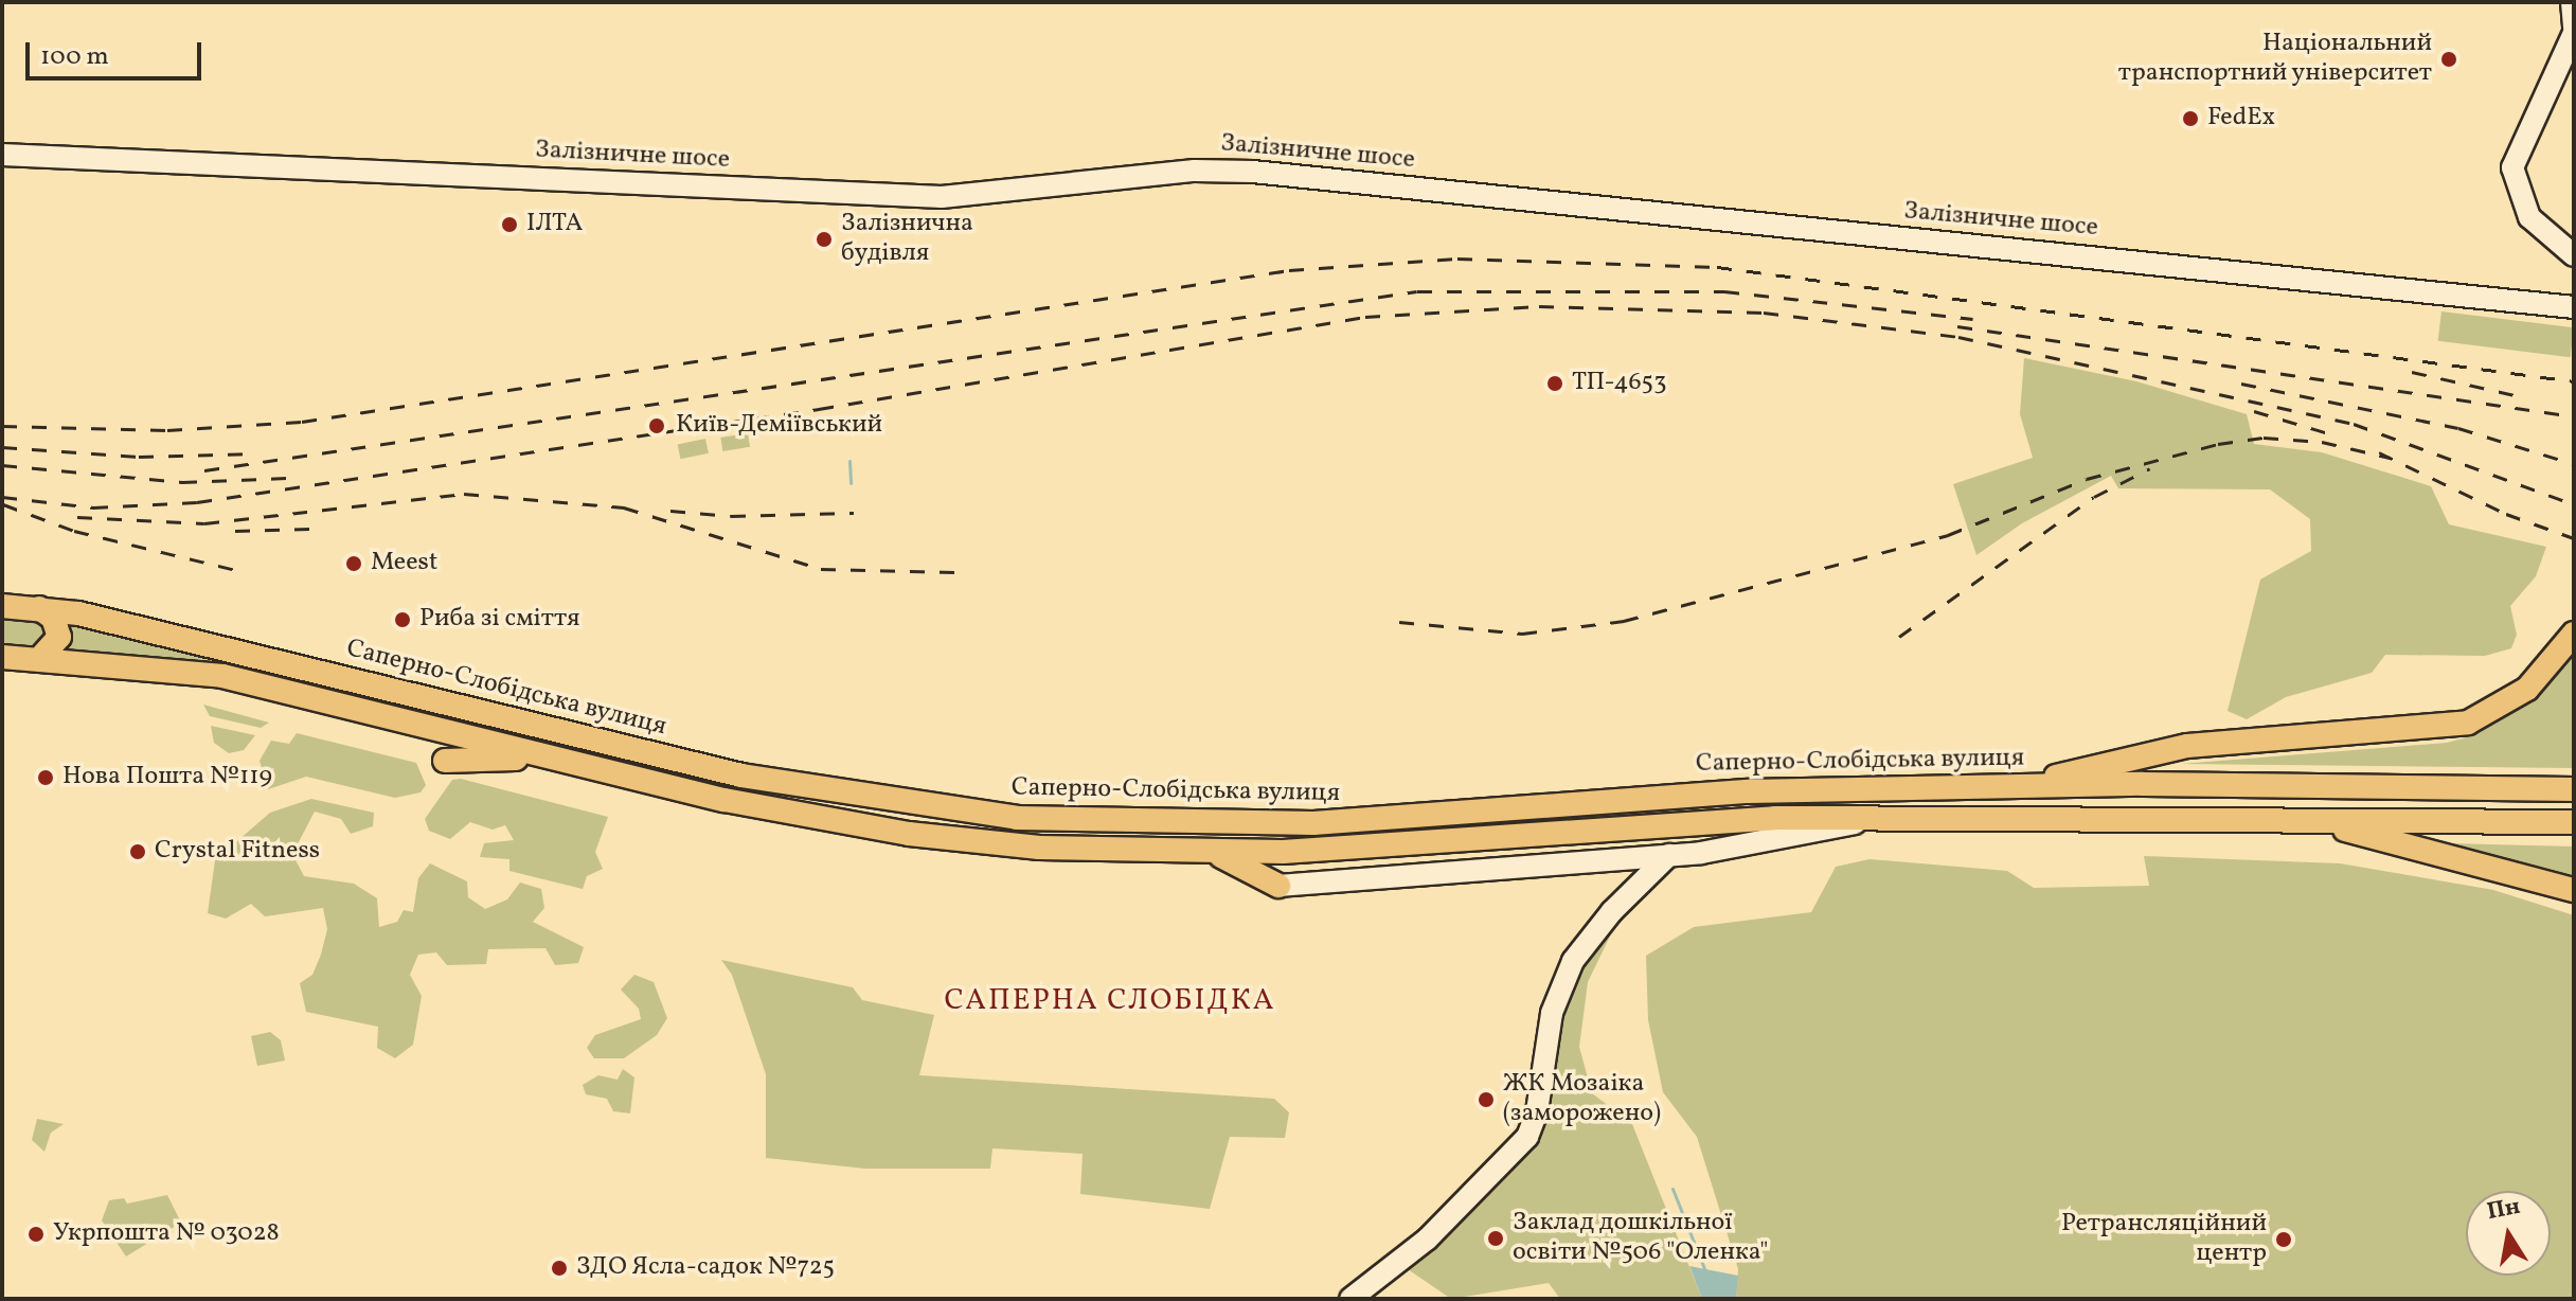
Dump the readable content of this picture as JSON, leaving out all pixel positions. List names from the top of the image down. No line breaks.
{"streets":{"main road":["Саперно-Слобідська вулиця"],"street":["Залізничне шосе"]},"districts":["САПЕРНА СЛОБІДКА"],"places":["Національний транспортний університет","FedEx","ІЛТА","Залізнична будівля","ТП-4653","Київ-Деміївський","Meest","Риба зі сміття","Нова Пошта №119","Crystal Fitness","ЖК Мозаіка (заморожено)","Укрпошта № 03028","Заклад дошкільної освіти №506 \"Оленка\"","Ретрансляційний центр","ЗДО Ясла-садок №725"],"scale_bar":"100 m","north":"top"}
